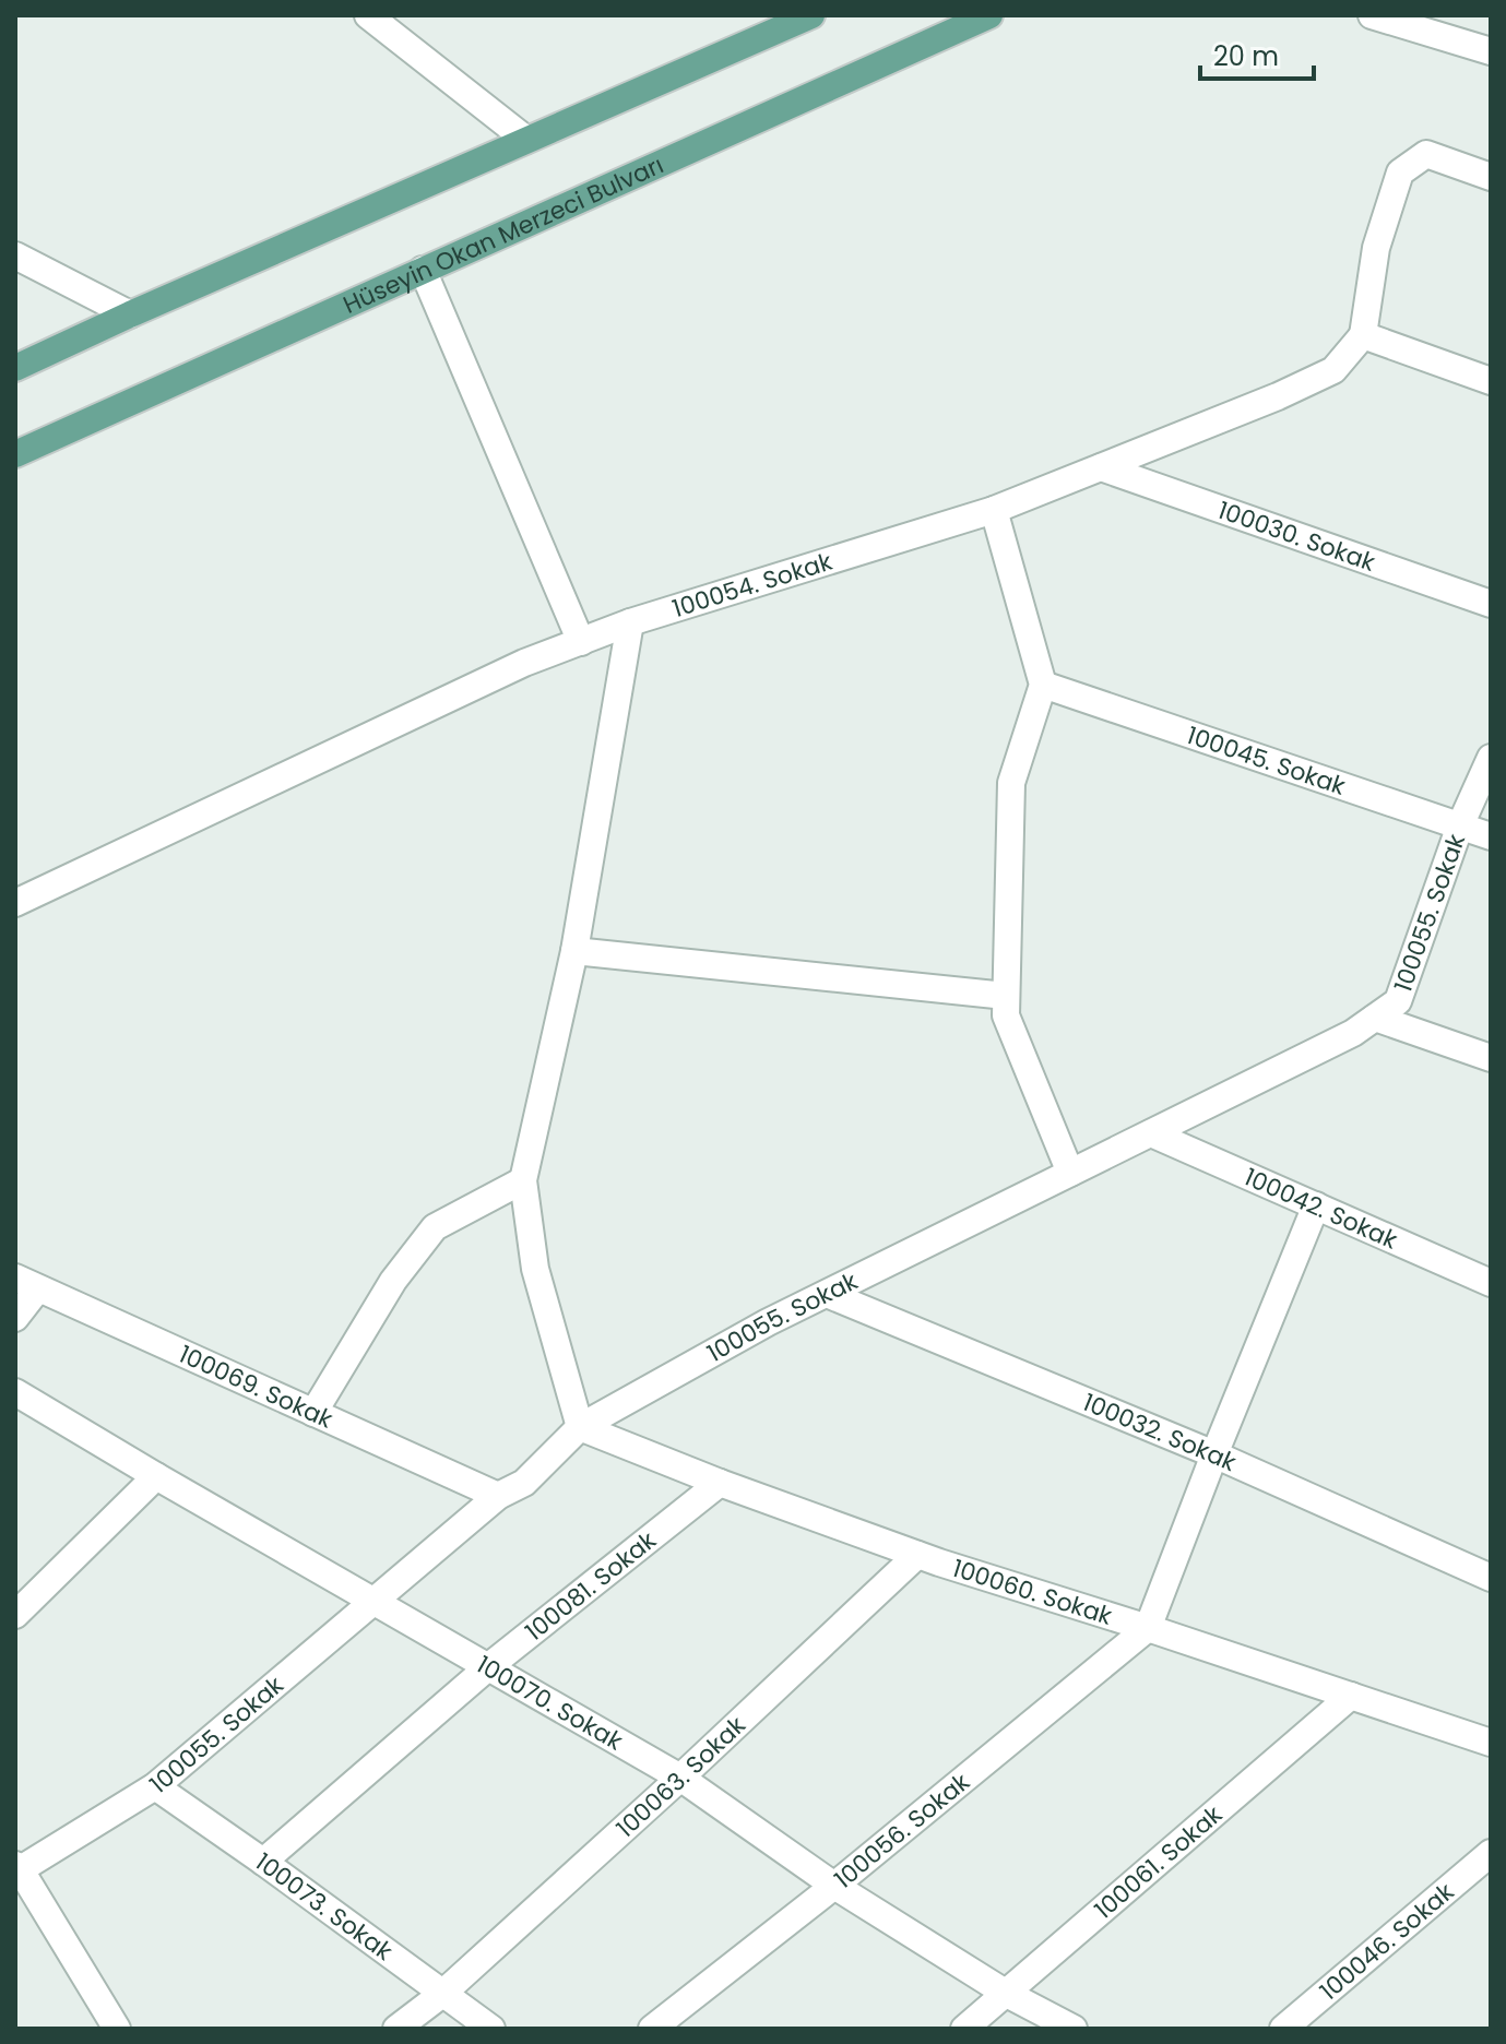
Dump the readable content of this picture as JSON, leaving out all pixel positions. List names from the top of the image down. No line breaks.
{"streets":{"main road":["Hüseyin Okan Merzeci Bulvarı"],"street":["100030. Sokak","100054. Sokak","100045. Sokak","100055. Sokak","100042. Sokak","100069. Sokak","100032. Sokak","100081. Sokak","100060. Sokak","100070. Sokak","100063. Sokak","100056. Sokak","100061. Sokak","100073. Sokak","100046. Sokak"]},"crossings":[["100030. Sokak","100054. Sokak"],["100045. Sokak","100055. Sokak"],["100055. Sokak","100042. Sokak"],["100055. Sokak","100069. Sokak"],["100055. Sokak","100032. Sokak"],["100055. Sokak","100060. Sokak"],["100055. Sokak","100070. Sokak"],["100055. Sokak","100073. Sokak"],["100081. Sokak","100060. Sokak"],["100081. Sokak","100070. Sokak"],["100081. Sokak","100073. Sokak"],["100060. Sokak","100063. Sokak"],["100060. Sokak","100056. Sokak"],["100060. Sokak","100061. Sokak"],["100070. Sokak","100063. Sokak"],["100070. Sokak","100056. Sokak"],["100070. Sokak","100061. Sokak"],["100063. Sokak","100073. Sokak"]],"scale_bar":"20 m"}
